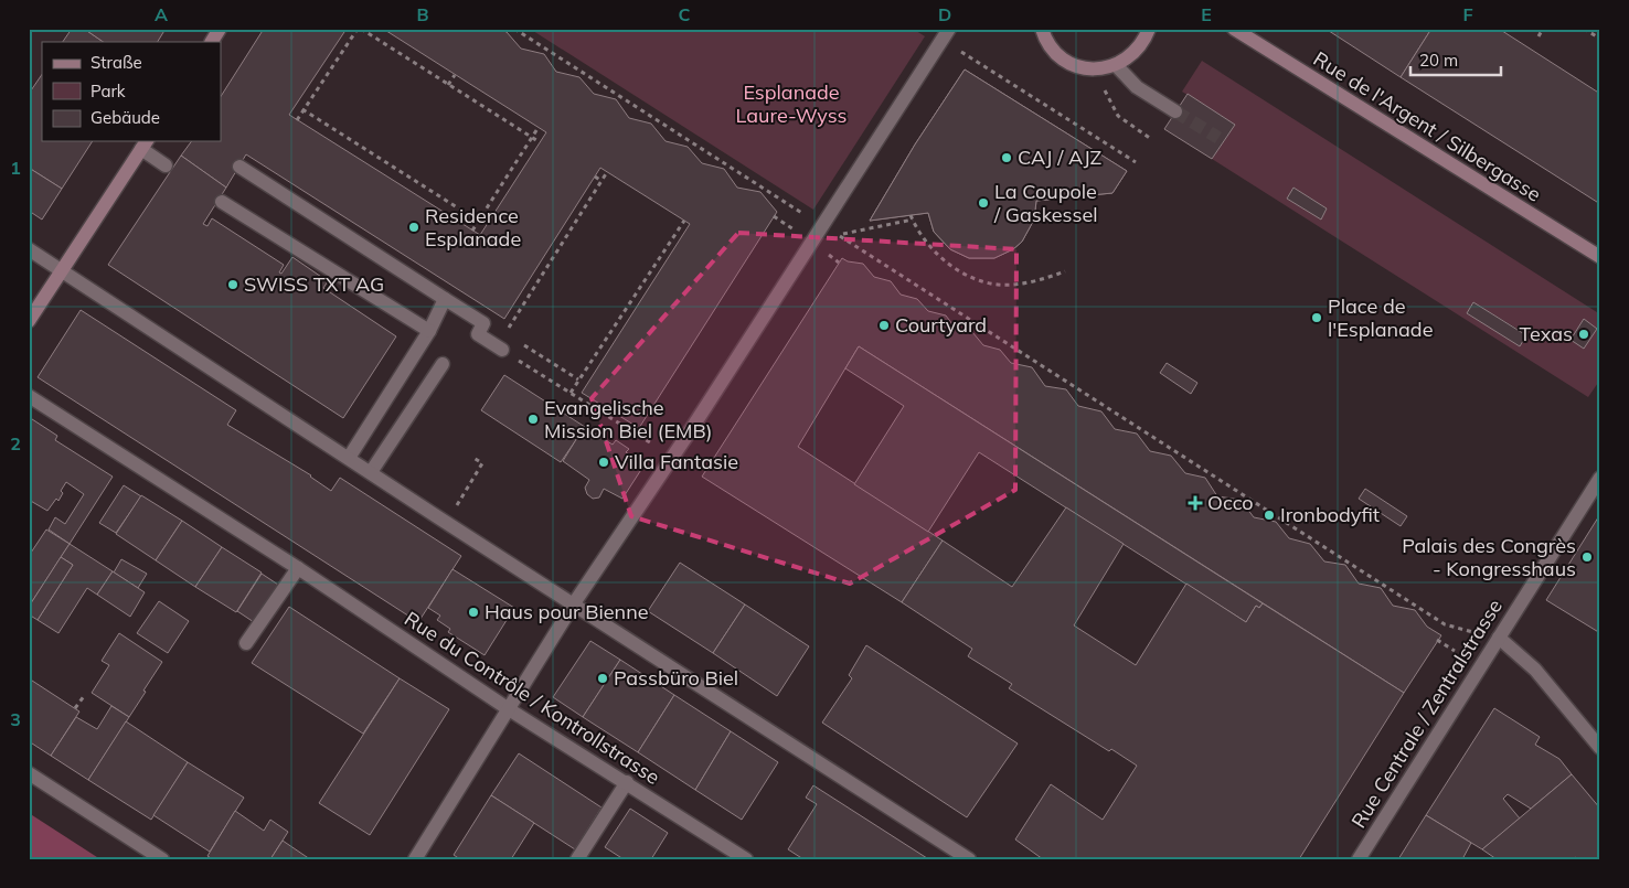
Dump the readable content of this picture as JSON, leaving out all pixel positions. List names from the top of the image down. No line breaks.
{"streets":{"main road":["Rue de l'Argent / Silbergasse"],"street":["Rue du Contrôle / Kontrollstrasse","Rue Centrale / Zentralstrasse"]},"parks":["Esplanade Laure-Wyss"],"places":{"other":["CAJ / AJZ","La Coupole / Gaskessel","Residence Esplanade","SWISS TXT AG","Place de l'Esplanade","Courtyard","Texas","Evangelische Mission Biel (EMB)","Villa Fantasie","Ironbodyfit","Palais des Congrès - Kongresshaus","Haus pour Bienne","Passbüro Biel"],"health":["Occo"]},"legend":["Straße","Park","Gebäude"],"scale_bar":"20 m","grid":{"columns":["A","B","C","D","E","F"],"rows":["1","2","3"]}}
